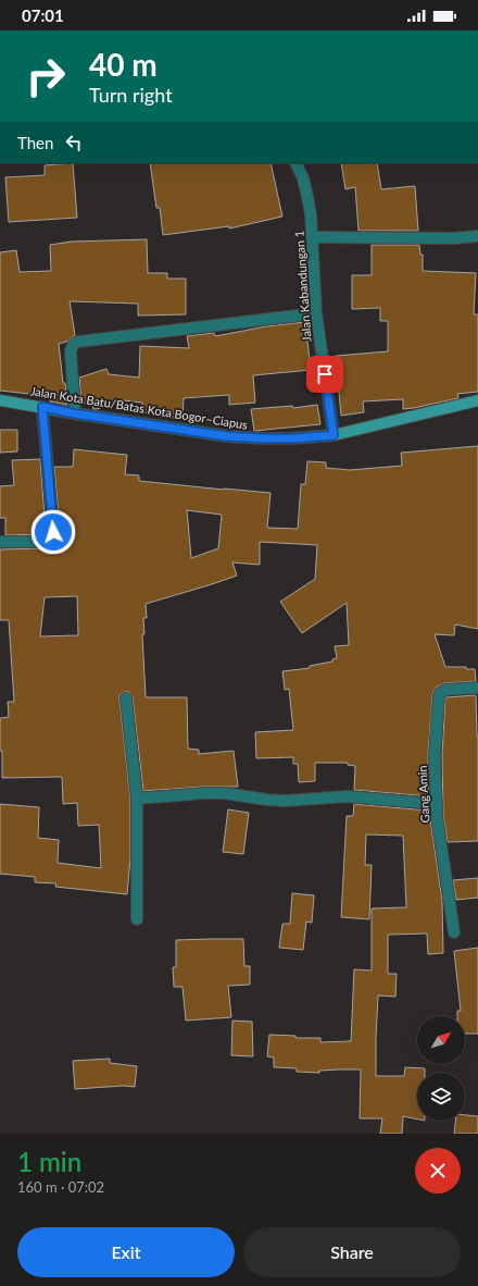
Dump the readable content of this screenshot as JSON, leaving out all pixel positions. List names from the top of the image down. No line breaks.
{"streets":{"main road":["Jalan Kota Batu/Batas Kota Bogor–Ciapus"],"street":["Jalan Kabandungan 1","Gang Amin"]},"crossings":[["Jalan Kabandungan 1","Jalan Kota Batu/Batas Kota Bogor–Ciapus"]],"north":"top right","page":{"status":"07:01","turn":["40 m","Turn right"],"then":"Then","heading":["1 min","160 m · 07:02"],"buttons":["Exit","Share"]}}
